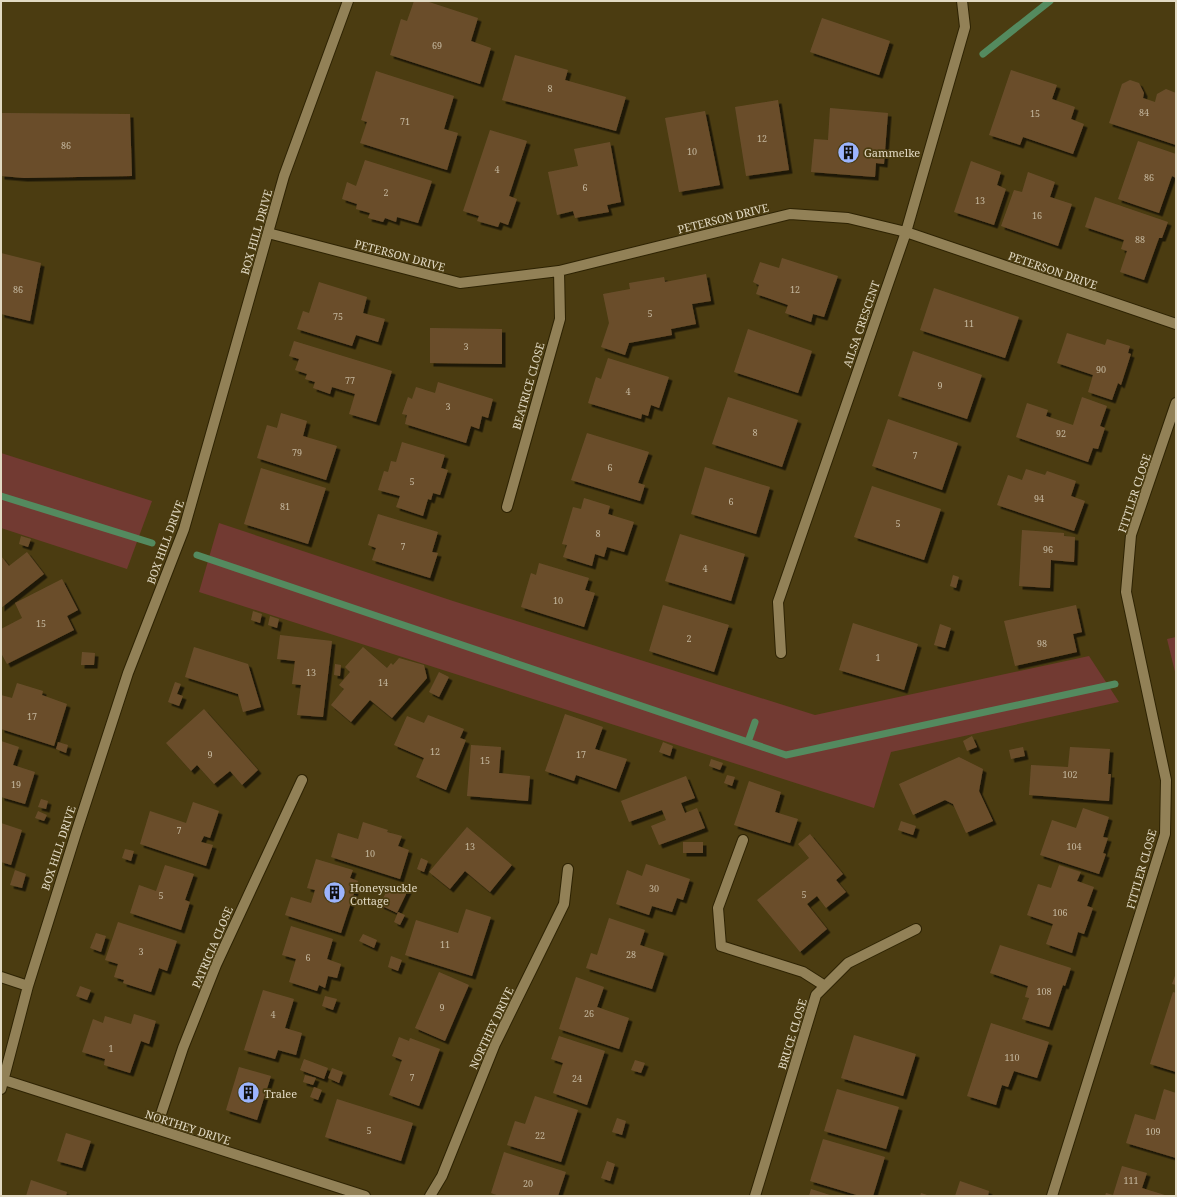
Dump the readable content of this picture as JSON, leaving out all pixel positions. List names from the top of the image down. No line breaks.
{"streets":{"street":["PETERSON DRIVE","BOX HILL DRIVE","AILSA CRESCENT","BEATRICE CLOSE","FITTLER CLOSE","PATRICIA CLOSE","NORTHEY DRIVE","BRUCE CLOSE"]},"crossings":[["PETERSON DRIVE","BOX HILL DRIVE"],["PETERSON DRIVE","AILSA CRESCENT"],["PETERSON DRIVE","BEATRICE CLOSE"],["BOX HILL DRIVE","NORTHEY DRIVE"],["PATRICIA CLOSE","NORTHEY DRIVE"]],"places":{"building":["Gammelke","Honeysuckle Cottage","Tralee"]},"house_numbers":["69","8","84","15","71","12","86","10","4","86","6","2","13","16","88","86","12","5","75","11","3","90","77","9","4","3","8","92","79","7","6","5","94","6","81","5","8","7","96","4","10","15","2","98","1","13","14","17","12","9","17","15","102","19","7","13","104","10","30","5","5","106","11","3","28","6","108","9","26","4","1","110","7","24","5","109","22","111","20"]}
